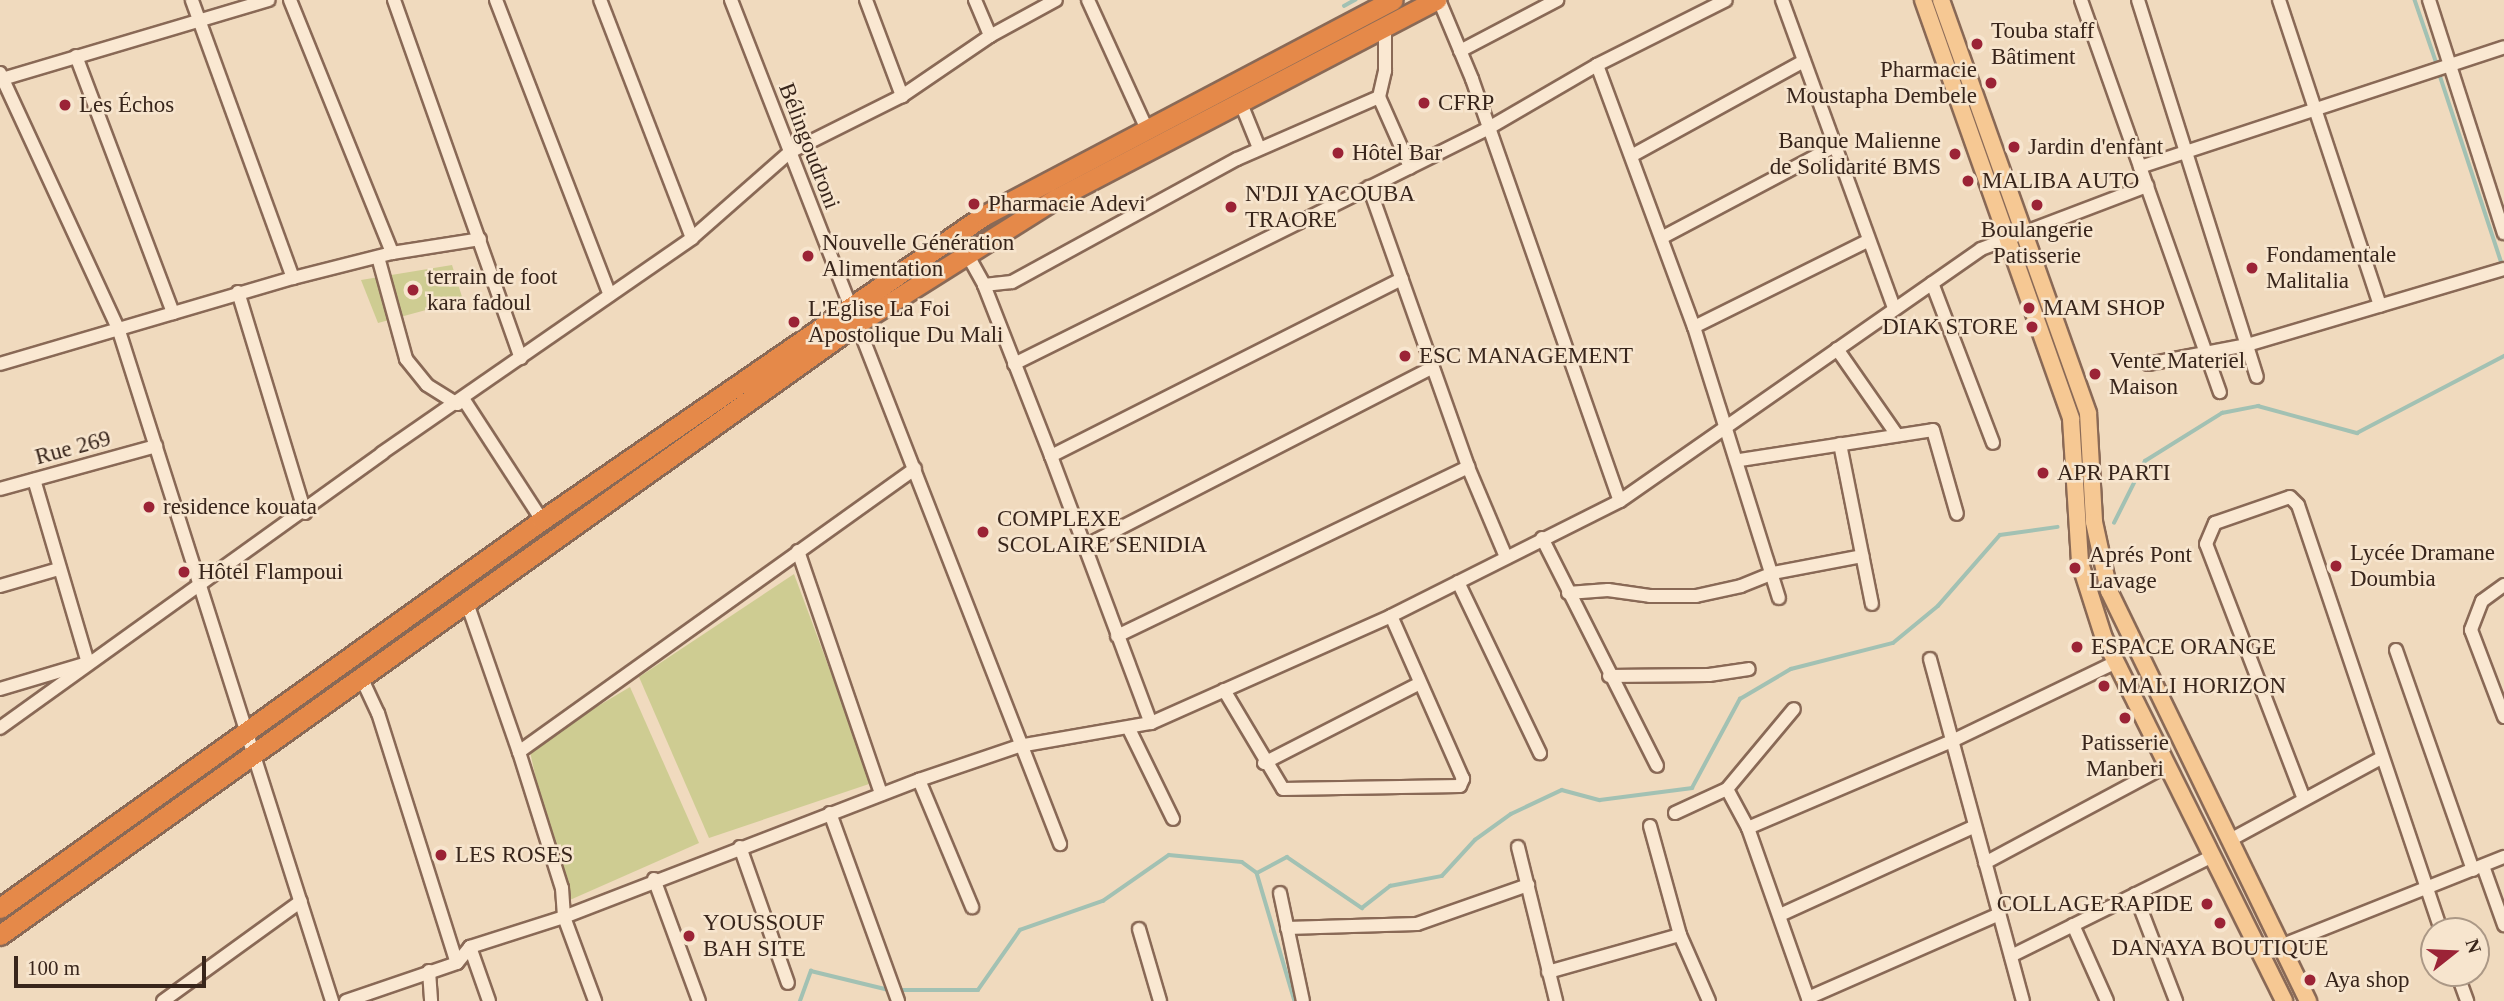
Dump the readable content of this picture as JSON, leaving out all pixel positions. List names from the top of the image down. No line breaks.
{"streets":{"street":["Bélingoudroni","Rue 269"]},"places":["Touba staff Bâtiment","Pharmacie Moustapha Dembele","CFRP","Les Échos","Jardin d'enfant","Hôtel Bar","Banque Malienne de Solidarité BMS","MALIBA AUTO","Pharmacie Adevi","Boulangerie Patisserie","N'DJI YACOUBA TRAORE","Nouvelle Génération Alimentation","Fondamentale Malitalia","terrain de foot kara fadoul","MAM SHOP","L'Eglise La Foi Apostolique Du Mali","DIAK STORE","ESC MANAGEMENT","Vente Materiel Maison","APR PARTI","residence kouata","COMPLEXE SCOLAIRE SENIDIA","Lycée Dramane Doumbia","Aprés Pont Lavage","Hôtel Flampoui","ESPACE ORANGE","MALI HORIZON","Patisserie Manberi","LES ROSES","COLLAGE RAPIDE","DANAYA BOUTIQUE","YOUSSOUF BAH SITE","Aya shop"],"scale_bar":"100 m","north":"right"}
